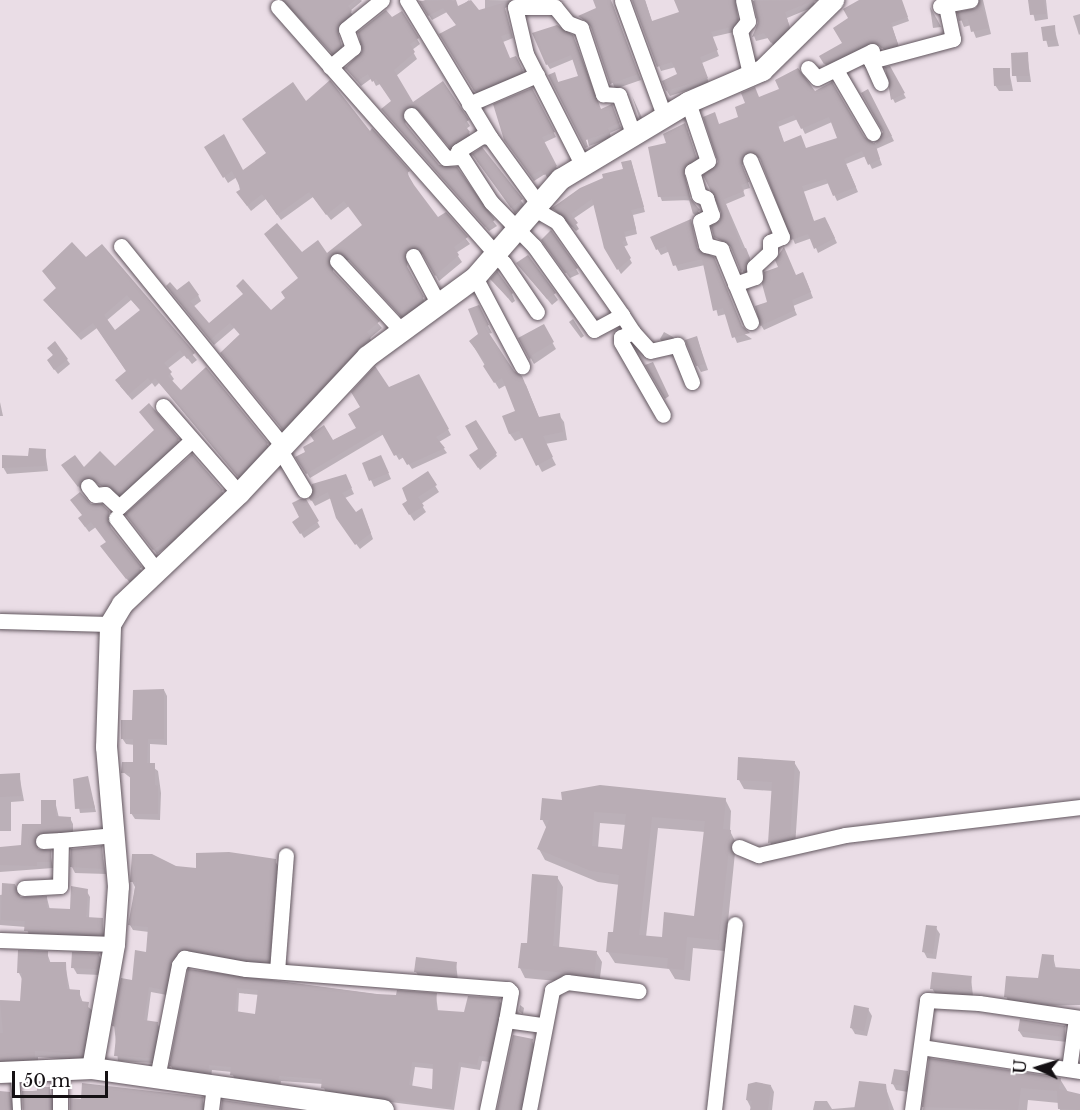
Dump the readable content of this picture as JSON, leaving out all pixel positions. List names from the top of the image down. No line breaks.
{"scale_bar":"50 m","north":"left"}
